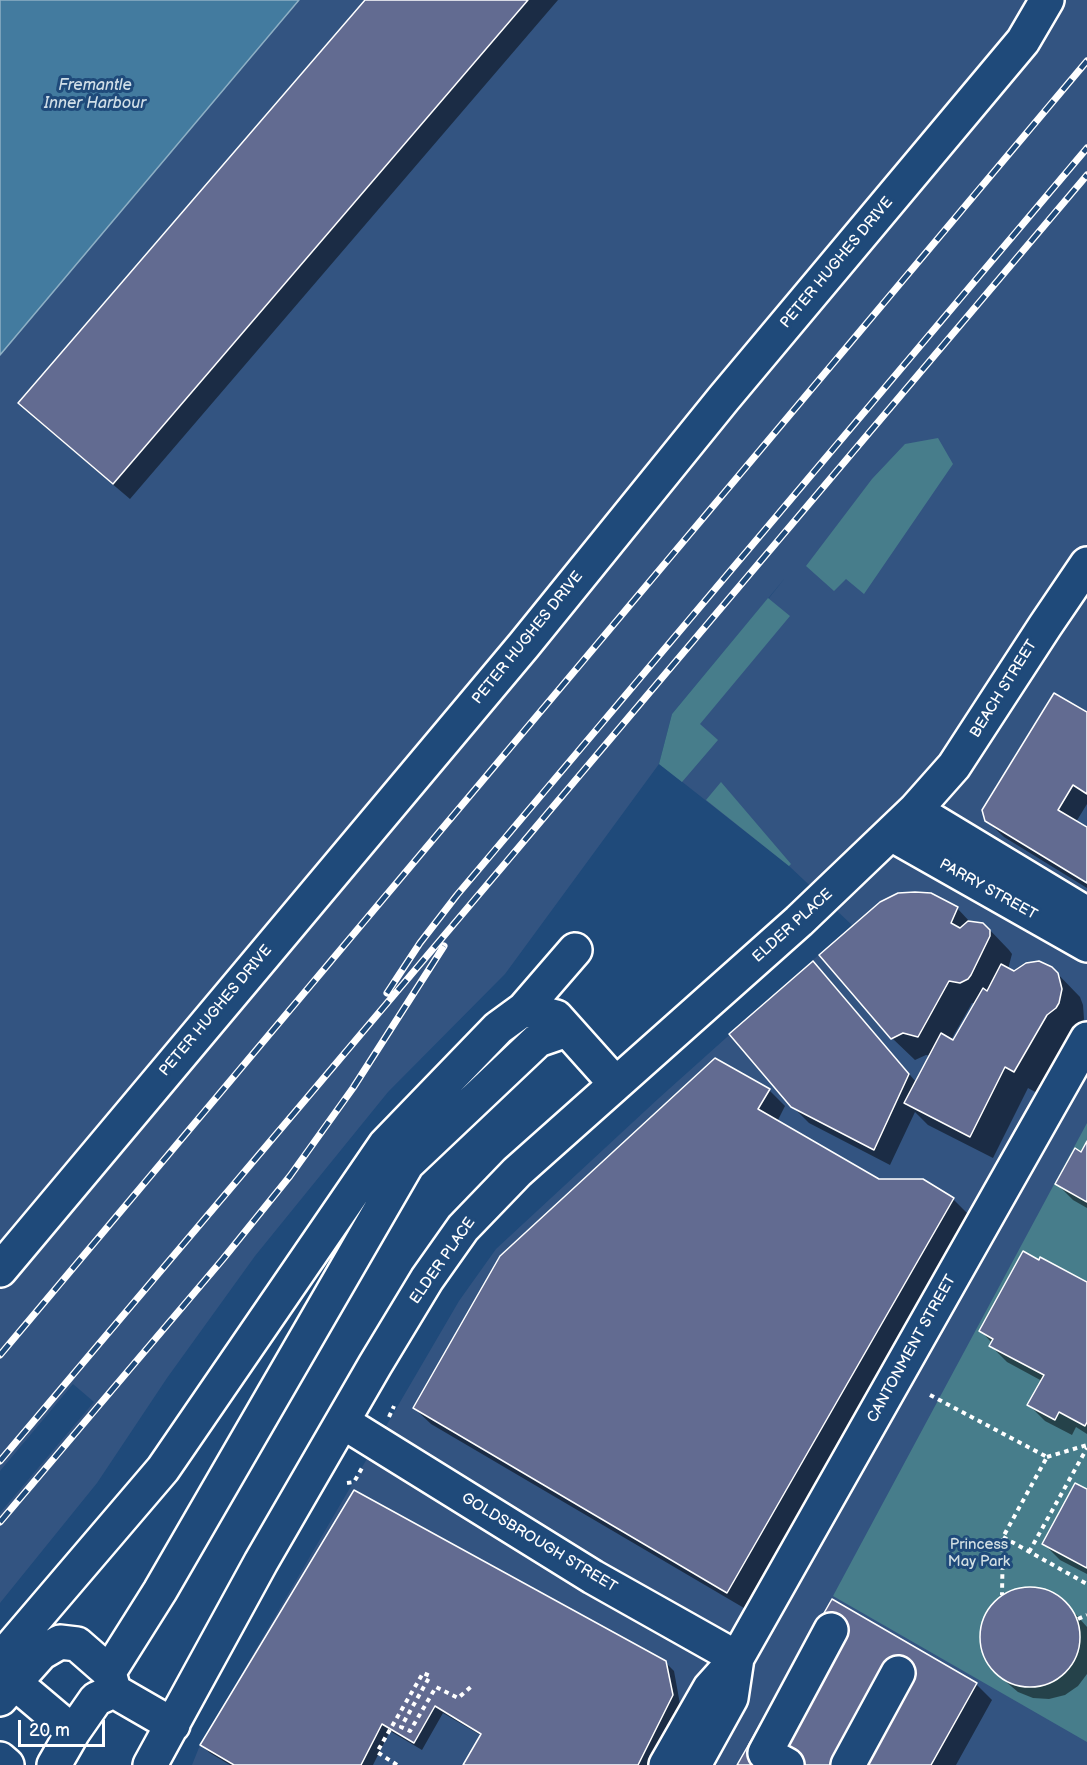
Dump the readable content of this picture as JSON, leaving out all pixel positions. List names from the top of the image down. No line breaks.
{"streets":{"street":["PETER HUGHES DRIVE","BEACH STREET","PARRY STREET","ELDER PLACE","CANTONMENT STREET","GOLDSBROUGH STREET"]},"crossings":[["BEACH STREET","PARRY STREET"],["BEACH STREET","ELDER PLACE"],["PARRY STREET","ELDER PLACE"],["ELDER PLACE","GOLDSBROUGH STREET"],["CANTONMENT STREET","GOLDSBROUGH STREET"]],"water":["Fremantle Inner Harbour"],"parks":["Princess May Park"],"scale_bar":"20 m"}
